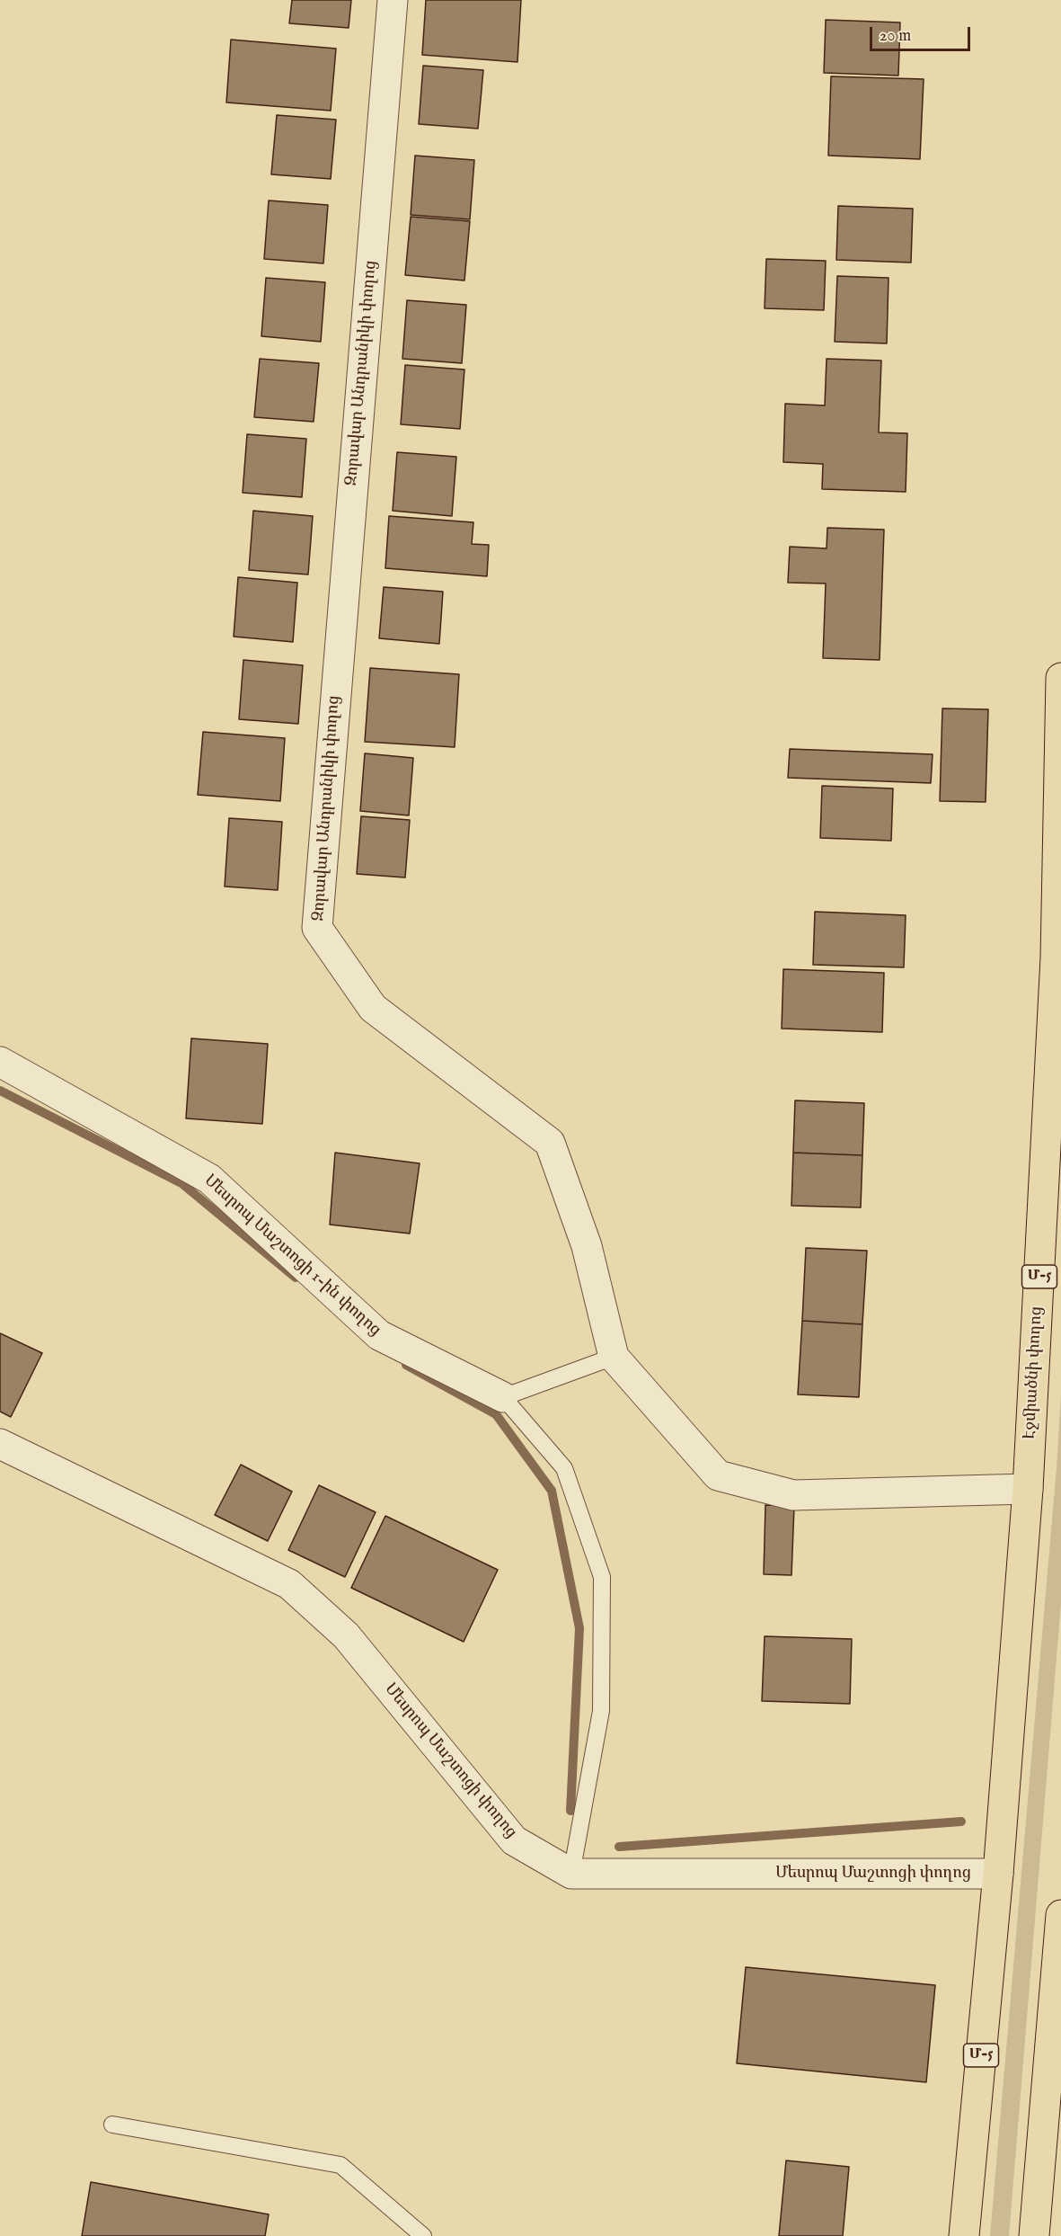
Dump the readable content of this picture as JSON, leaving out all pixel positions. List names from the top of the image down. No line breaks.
{"streets":{"highway":["Մ-5","Էջմիածնի փողոց"],"street":["Զորավար Անդրանիկի փողոց","Մեսրոպ Մաշտոցի 1-ին փողոց","Մեսրոպ Մաշտոցի փողոց"]},"crossings":[["Զորավար Անդրանիկի փողոց","Էջմիածնի փողոց"],["Մ-5","Էջմիածնի փողոց"],["Մ-5","Մեսրոպ Մաշտոցի փողոց"],["Էջմիածնի փողոց","Մեսրոպ Մաշտոցի փողոց"]],"scale_bar":"20 m"}
